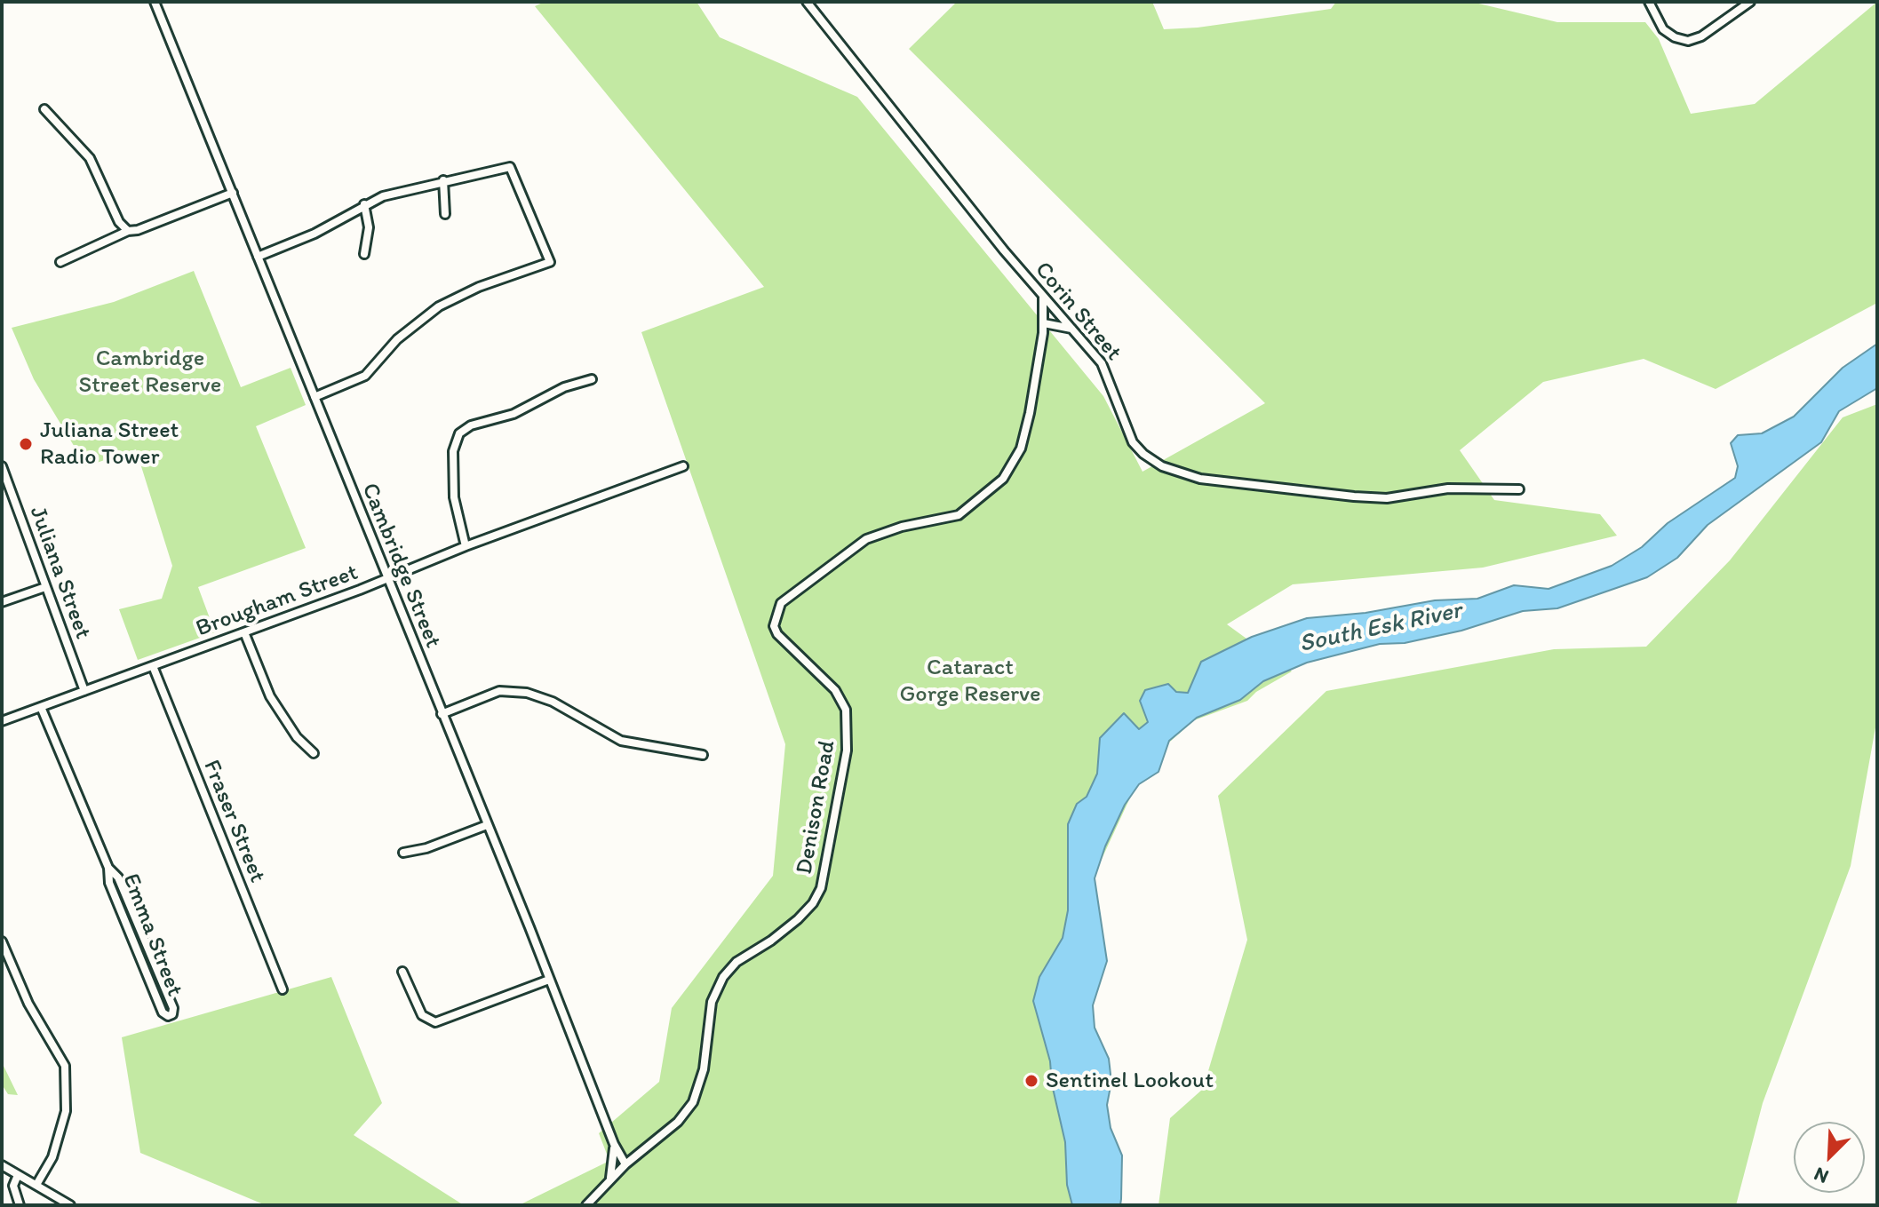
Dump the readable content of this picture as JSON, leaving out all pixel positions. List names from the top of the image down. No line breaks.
{"streets":{"street":["Corin Street","Cambridge Street","Juliana Street","Brougham Street","Denison Road","Fraser Street","Emma Street"]},"crossings":[["Corin Street","Denison Road"],["Cambridge Street","Brougham Street"],["Cambridge Street","Denison Road"],["Juliana Street","Brougham Street"],["Brougham Street","Fraser Street"],["Brougham Street","Emma Street"]],"water":["South Esk River"],"parks":["Cambridge Street Reserve","Cataract Gorge Reserve"],"places":["Juliana Street Radio Tower","Sentinel Lookout"],"north":"bottom left"}
